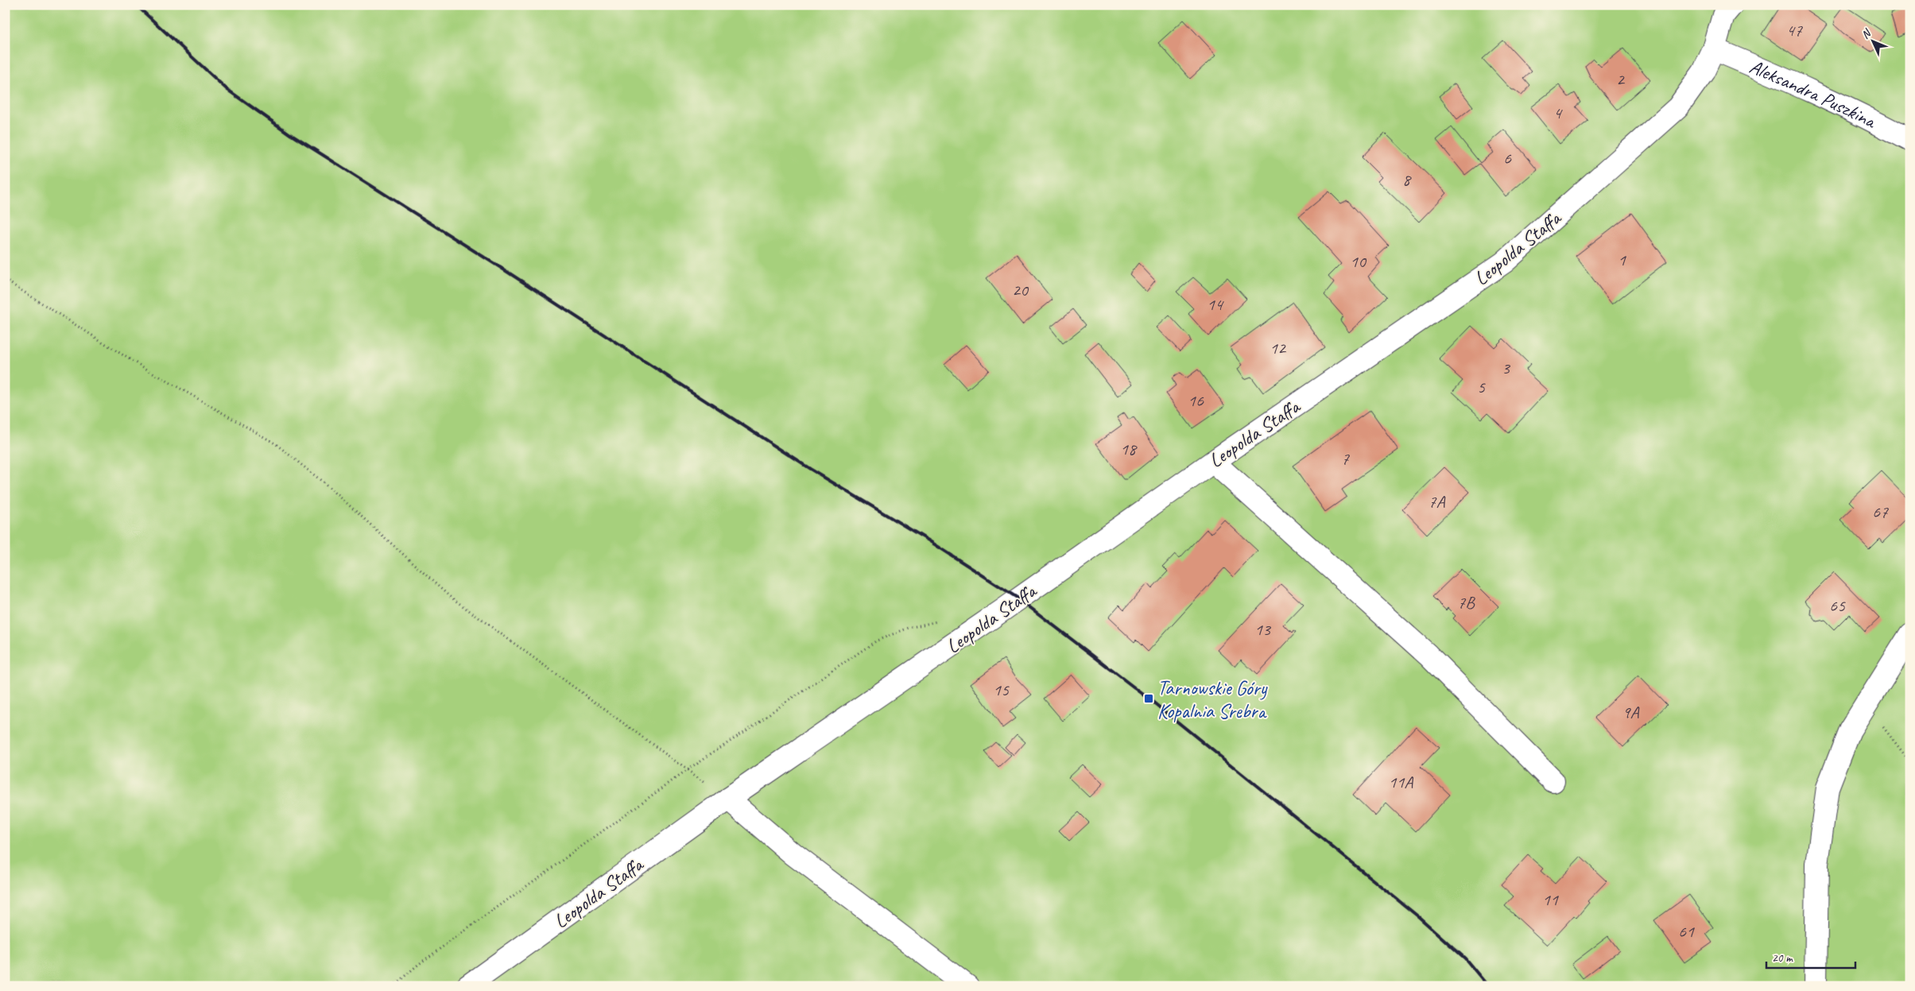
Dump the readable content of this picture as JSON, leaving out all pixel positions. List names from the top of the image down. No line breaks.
{"streets":{"street":["Aleksandra Puszkina","Leopolda Staffa"]},"crossings":[["Aleksandra Puszkina","Leopolda Staffa"]],"places":{"transit":["Tarnowskie Góry Kopalnia Srebra"]},"house_numbers":["47","2","4","6","8","1","10","20","14","12","3","5","16","18","7","7A","67","7B","65","13","15","9A","11A","11","61"],"scale_bar":"20 m","north":"top left"}
